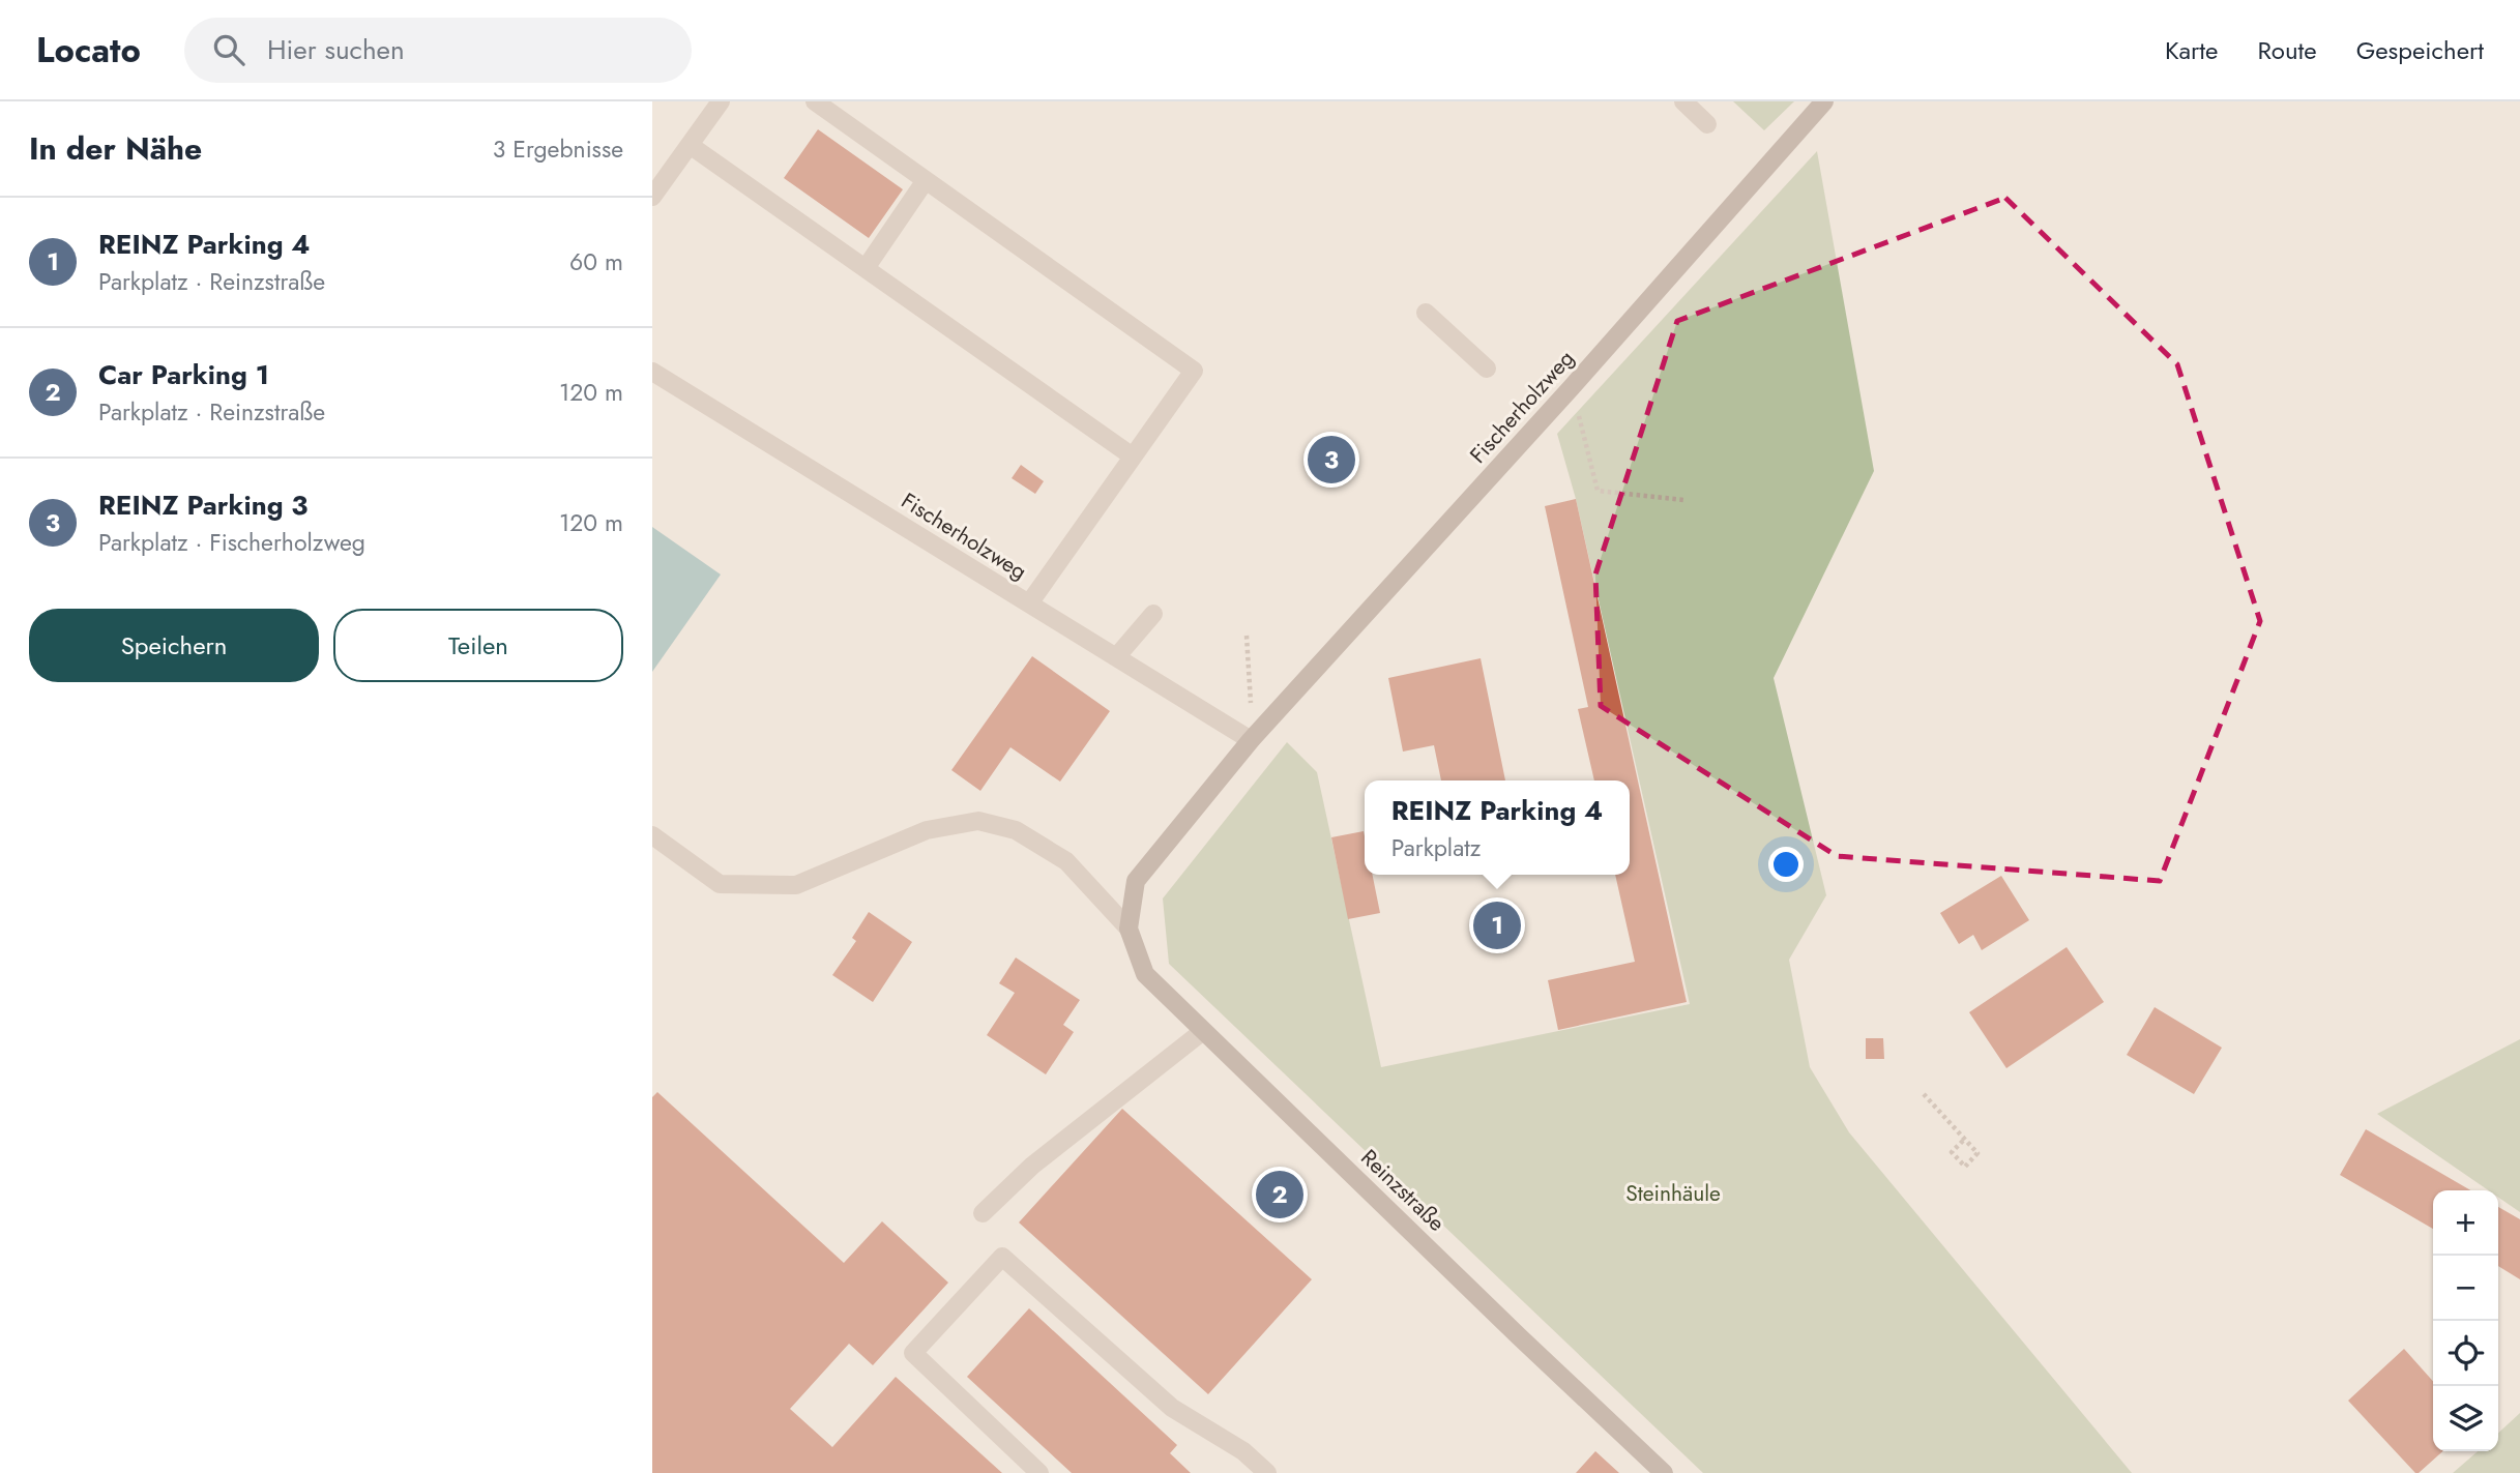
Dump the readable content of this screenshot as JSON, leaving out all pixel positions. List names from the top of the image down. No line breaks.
{"streets":{"street":["Fischerholzweg","Reinzstraße"]},"crossings":[["Fischerholzweg","Reinzstraße"]],"parks":["Steinhäule"],"page":{"header":"Locato","search":"Hier suchen","nav":["Karte","Route","Gespeichert"],"heading":["In der Nähe","3 Ergebnisse"],"list":[{"mark":"1","name":"REINZ Parking 4","note":"Parkplatz · Reinzstraße","value":"60 m"},{"mark":"2","name":"Car Parking 1","note":"Parkplatz · Reinzstraße","value":"120 m"},{"mark":"3","name":"REINZ Parking 3","note":"Parkplatz · Fischerholzweg","value":"120 m"}],"pins":["3","1","2"],"buttons":["Speichern","Teilen"],"popup":["REINZ Parking 4","Parkplatz"],"map_buttons":["+","−"]}}
